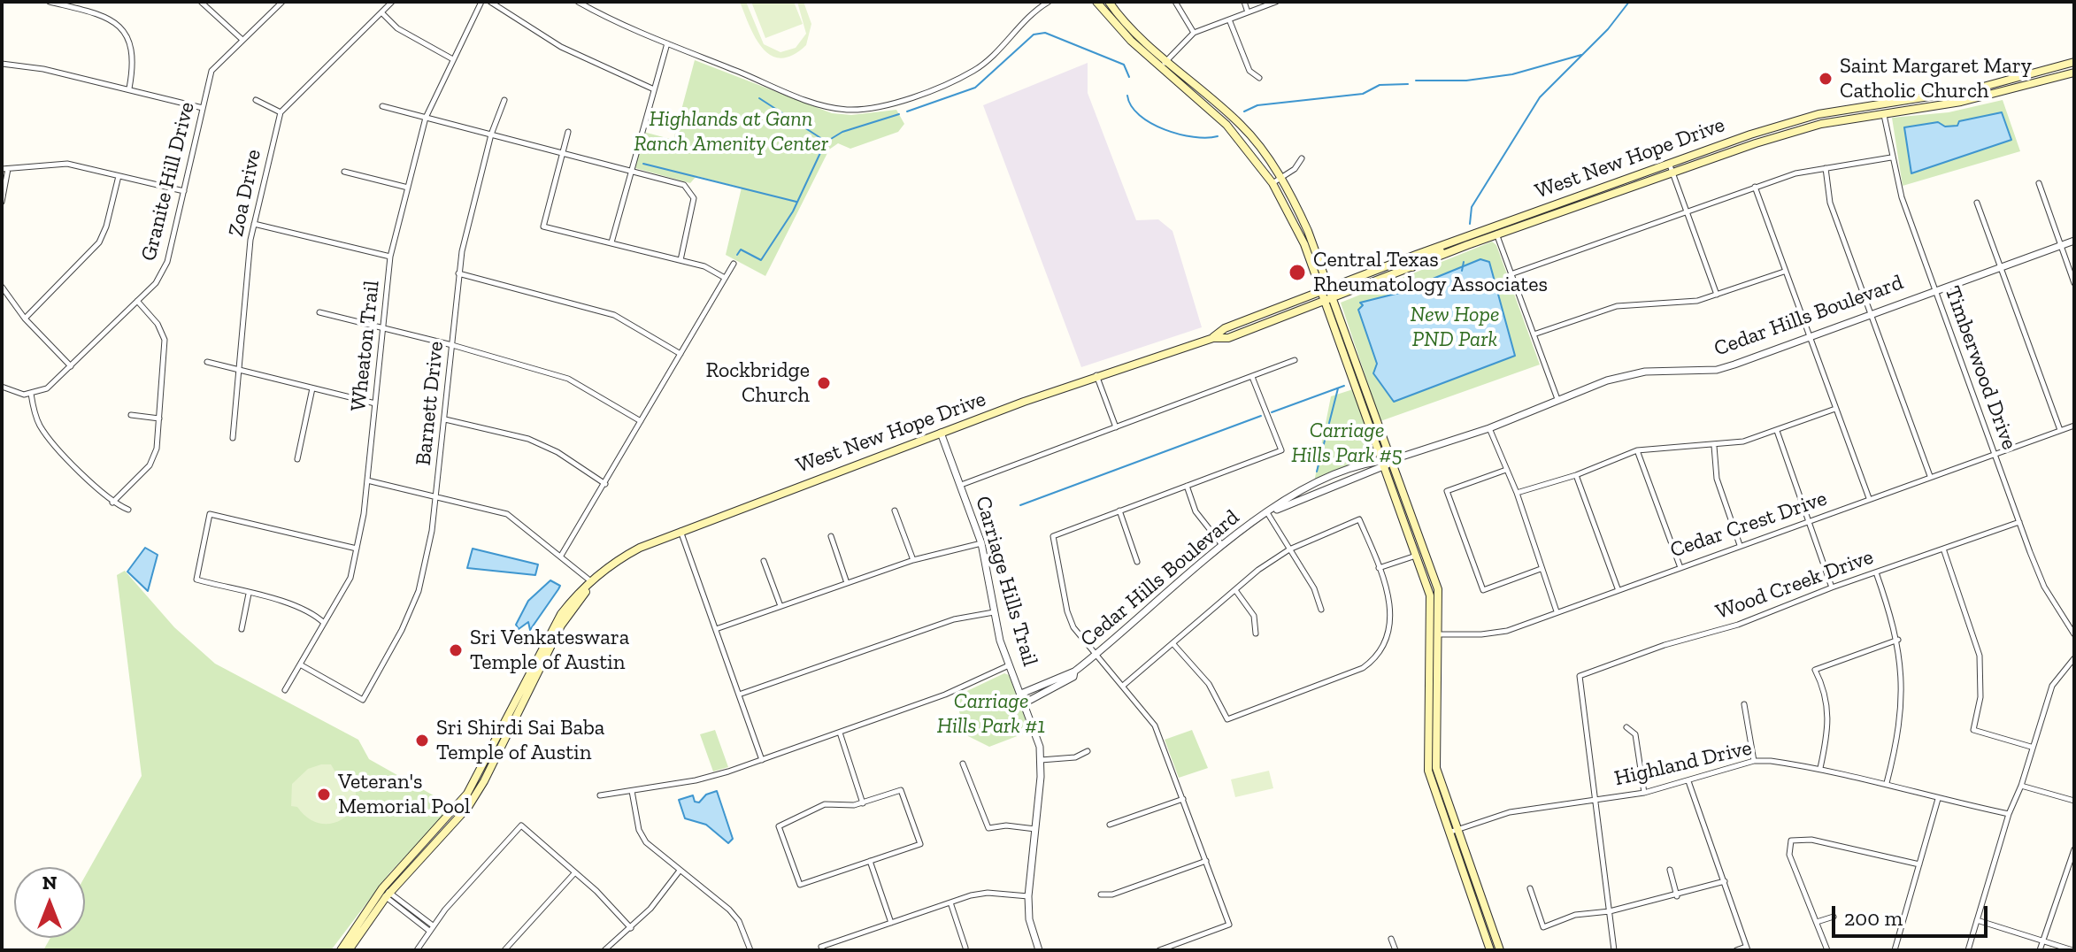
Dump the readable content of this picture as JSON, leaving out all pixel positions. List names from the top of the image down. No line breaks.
{"streets":{"main road":["West New Hope Drive"],"street":["Granite Hill Drive","Zoa Drive","Cedar Hills Boulevard","Wheaton Trail","Timberwood Drive","Barnett Drive","Cedar Crest Drive","Carriage Hills Trail","Wood Creek Drive","Highland Drive"]},"crossings":[["West New Hope Drive","Timberwood Drive"],["West New Hope Drive","Carriage Hills Trail"],["Cedar Hills Boulevard","Timberwood Drive"],["Cedar Hills Boulevard","Carriage Hills Trail"],["Wheaton Trail","Barnett Drive"],["Timberwood Drive","Cedar Crest Drive"],["Timberwood Drive","Wood Creek Drive"],["Wood Creek Drive","Highland Drive"]],"parks":["Highlands at Gann Ranch Amenity Center","New Hope PND Park","Carriage Hills Park #5","Carriage Hills Park #1"],"places":["Saint Margaret Mary Catholic Church","Central Texas Rheumatology Associates","Rockbridge Church","Sri Venkateswara Temple of Austin","Sri Shirdi Sai Baba Temple of Austin","Veteran's Memorial Pool"],"scale_bar":"200 m","north":"top"}
